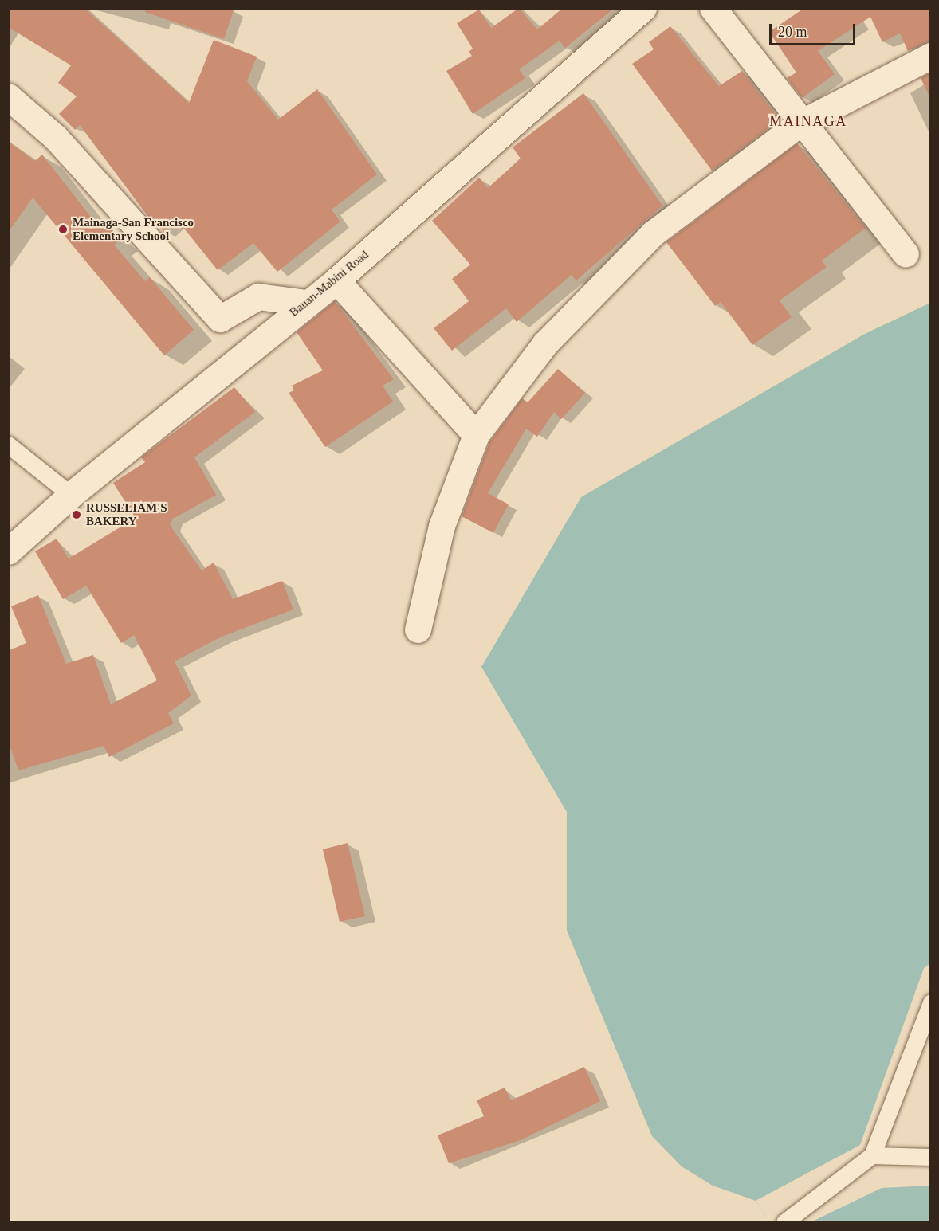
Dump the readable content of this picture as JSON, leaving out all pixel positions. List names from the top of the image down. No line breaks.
{"streets":{"street":["Bauan-Mabini Road"]},"districts":["MAINAGA"],"places":["Mainaga-San Francisco Elementary School","RUSSELIAM'S BAKERY"],"scale_bar":"20 m"}
